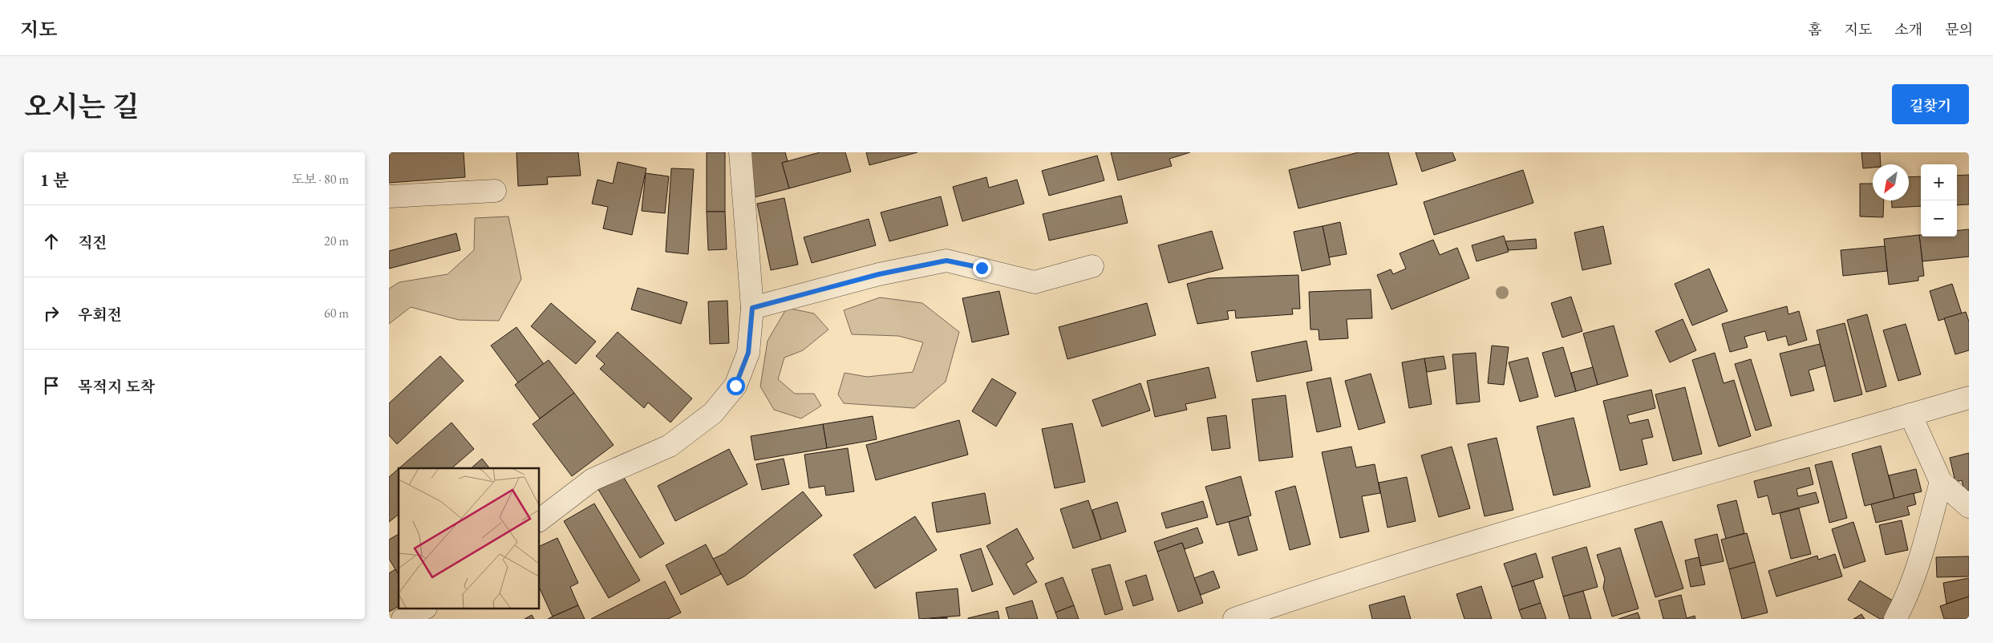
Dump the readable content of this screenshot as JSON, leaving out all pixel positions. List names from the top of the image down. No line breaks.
{"north":"bottom left","page":{"header":"지도","nav":["홈","지도","소개","문의"],"title":"오시는 길","buttons":"길찾기","heading":["1 분","도보 · 80 m"],"map_buttons":["+","−"],"list":[["직진","20 m"],["우회전","60 m"],"목적지 도착"]}}
